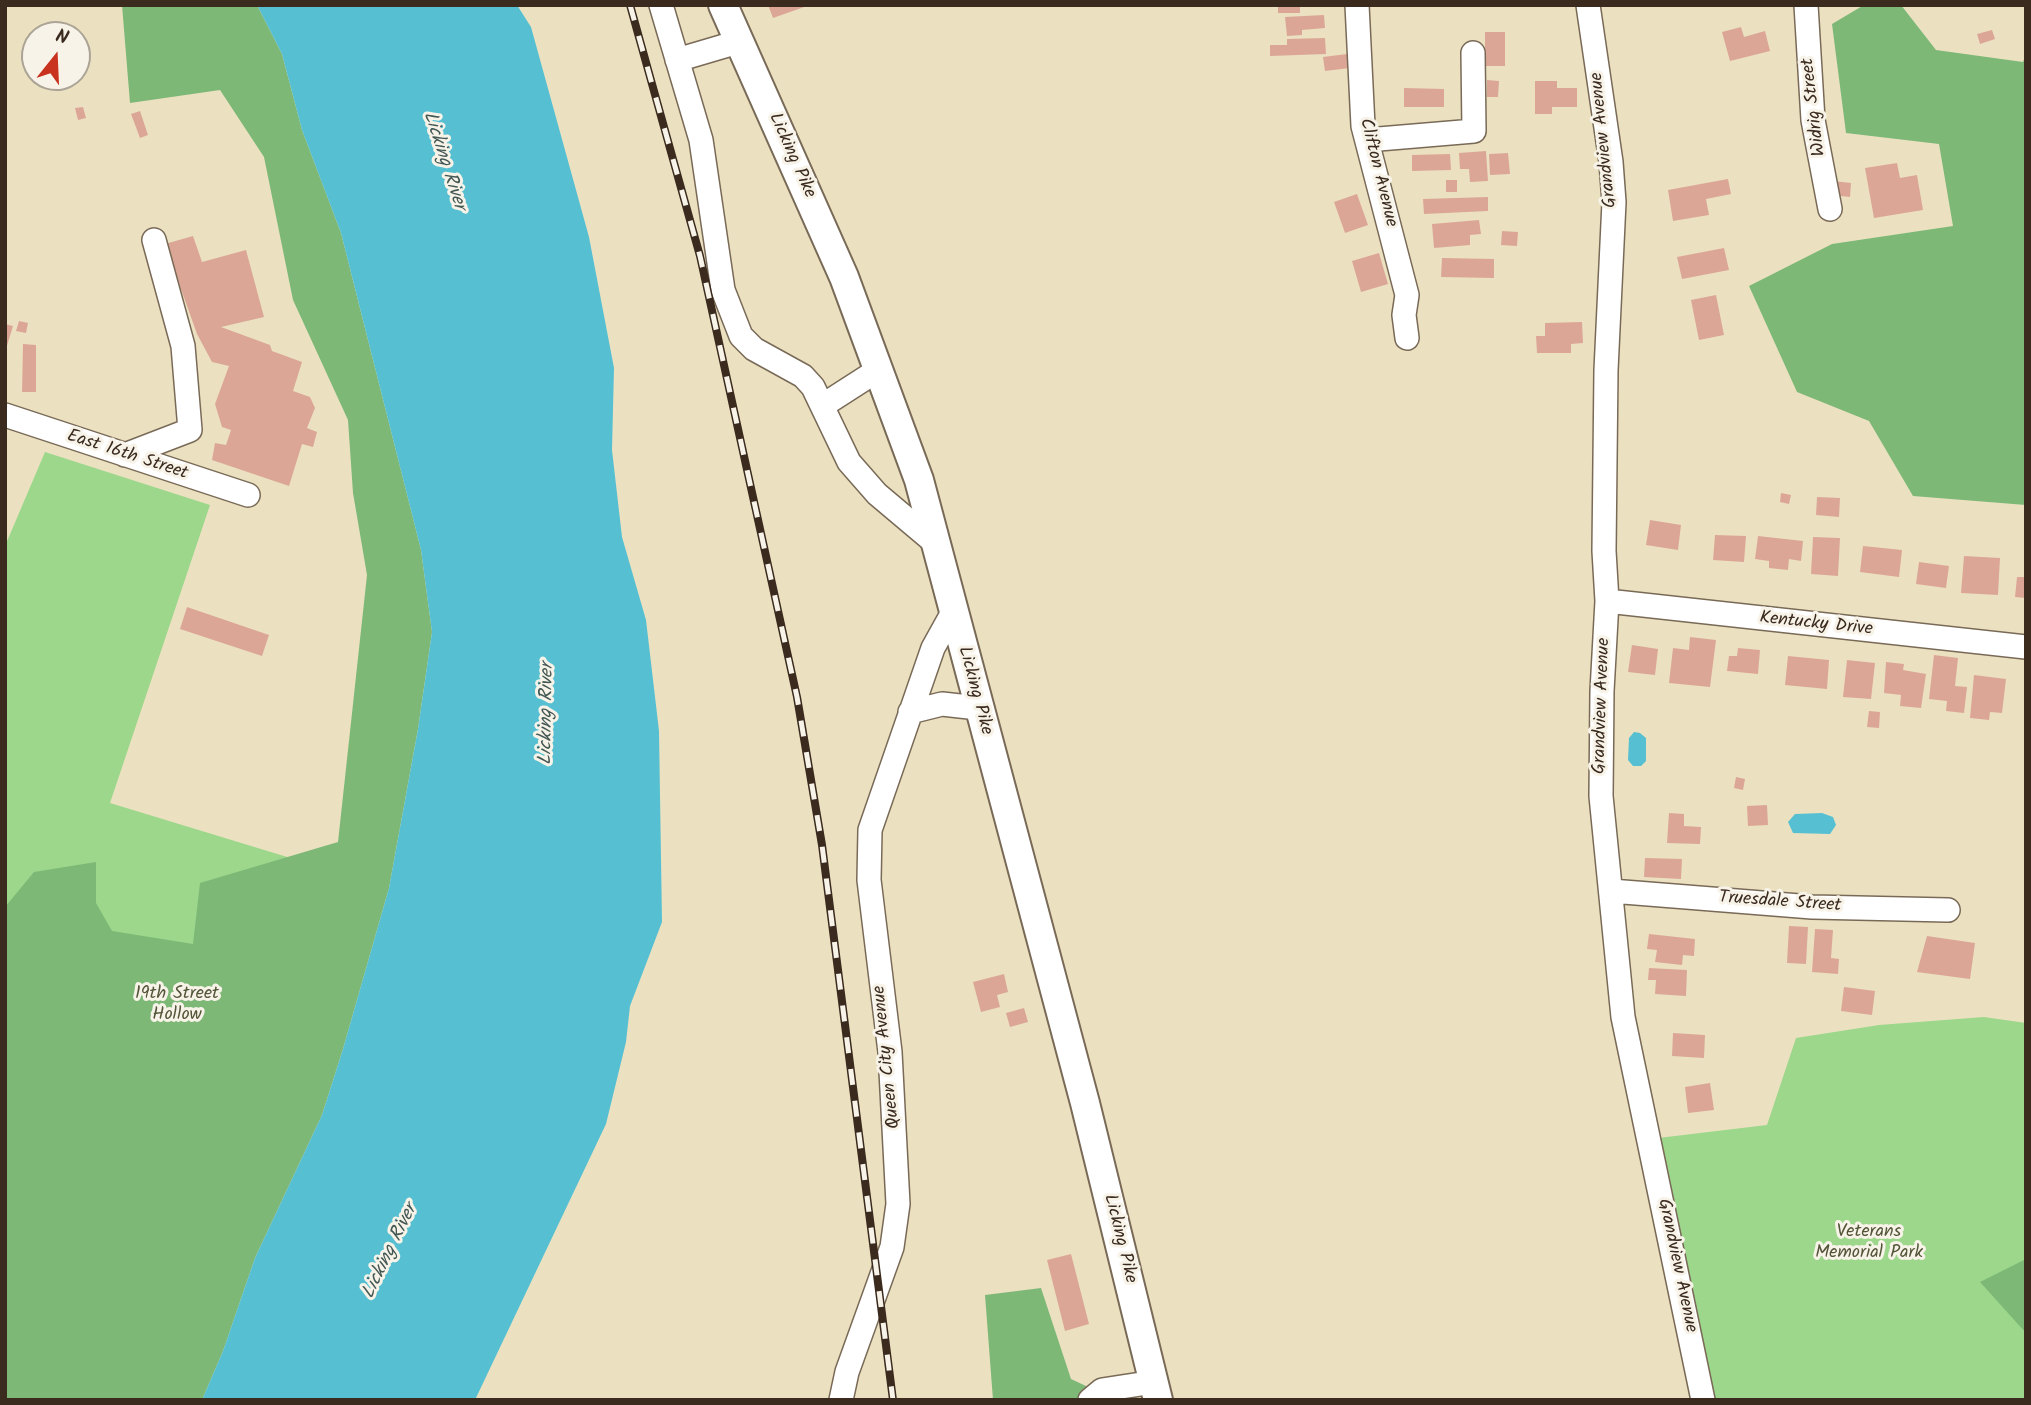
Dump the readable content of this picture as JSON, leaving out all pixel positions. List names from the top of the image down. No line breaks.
{"streets":{"main road":["Licking Pike"],"street":["Widrig Street","Grandview Avenue","Clifton Avenue","East 16th Street","Kentucky Drive","Truesdale Street","Queen City Avenue"]},"crossings":[["Grandview Avenue","Kentucky Drive"],["Grandview Avenue","Truesdale Street"],["Licking Pike","Queen City Avenue"]],"water":["Licking River"],"parks":["19th Street Hollow","Veterans Memorial Park"],"north":"top"}
